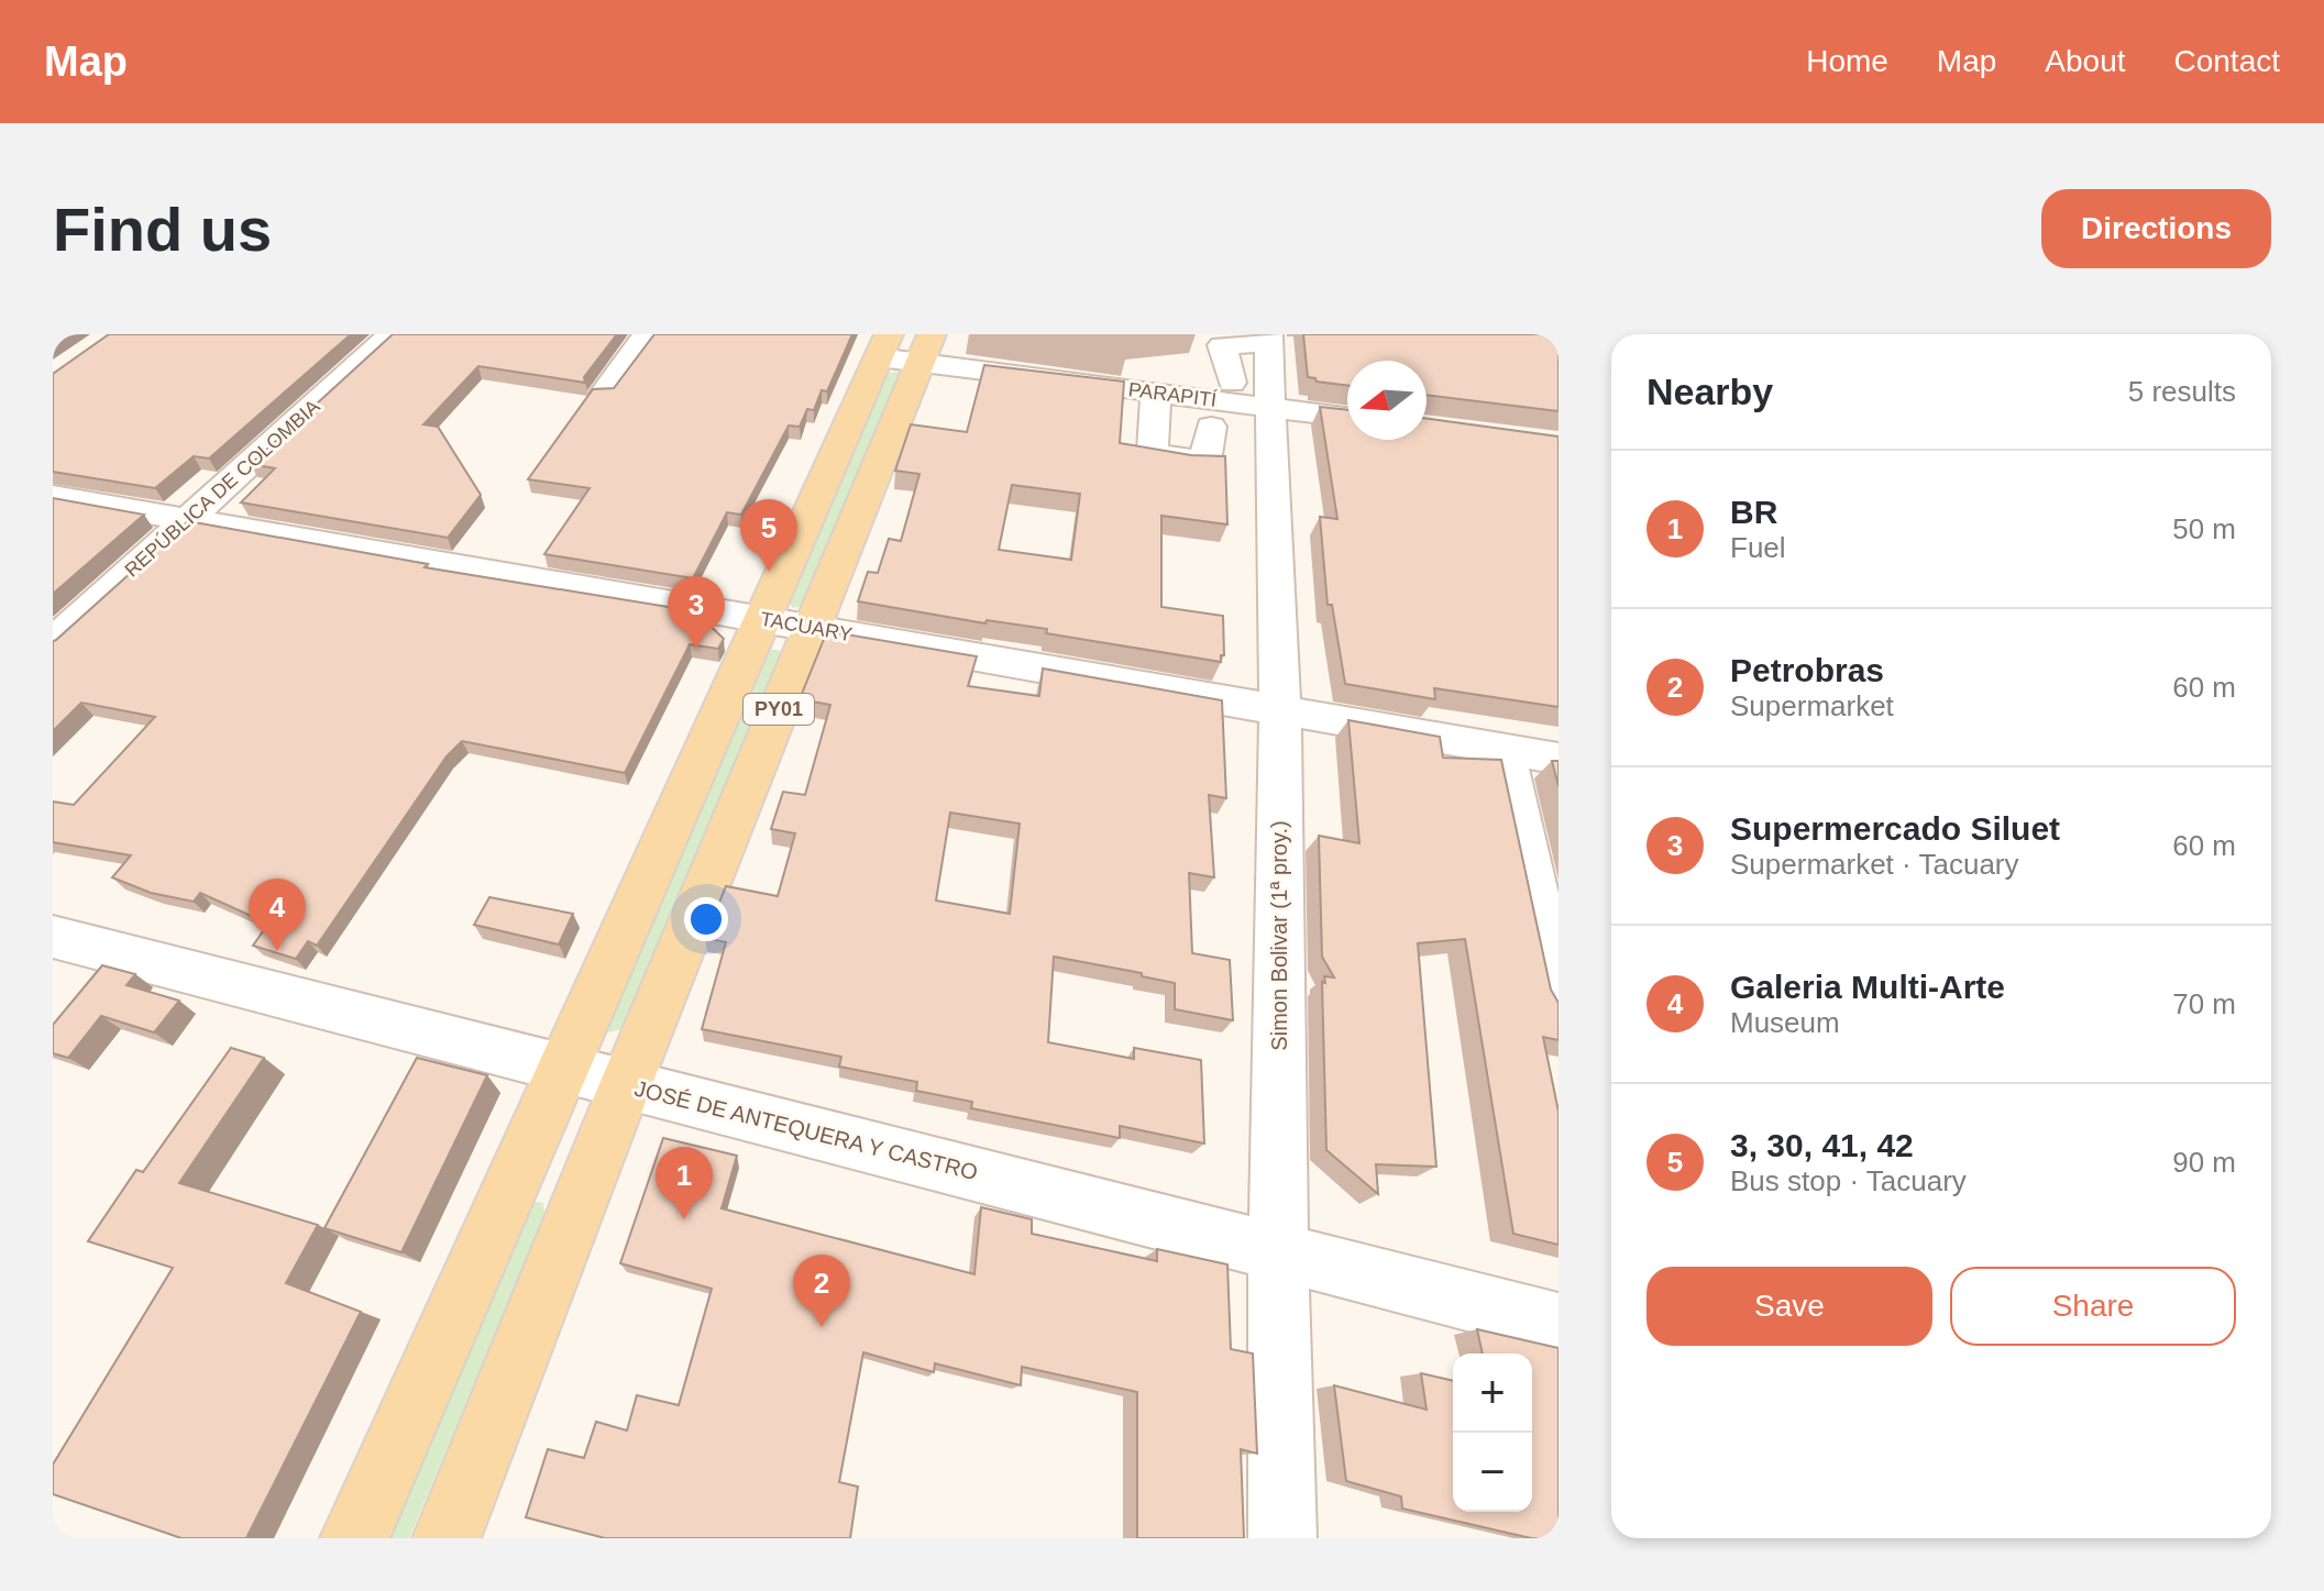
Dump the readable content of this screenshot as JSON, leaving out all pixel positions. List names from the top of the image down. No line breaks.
{"streets":{"main road":["PY01"],"street":["PARAPITÍ","REPÚBLICA DE COLOMBIA","TACUARY","Simon Bolivar (1ª proy.)","JOSÉ DE ANTEQUERA Y CASTRO"]},"crossings":[["PARAPITÍ","PY01"],["PARAPITÍ","Simon Bolivar (1ª proy.)"],["REPÚBLICA DE COLOMBIA","TACUARY"],["TACUARY","PY01"],["TACUARY","Simon Bolivar (1ª proy.)"],["PY01","JOSÉ DE ANTEQUERA Y CASTRO"],["Simon Bolivar (1ª proy.)","JOSÉ DE ANTEQUERA Y CASTRO"]],"north":"left","page":{"header":"Map","nav":["Home","Map","About","Contact"],"buttons":["Directions",["Save","Share"]],"title":"Find us","heading":["Nearby","5 results"],"list":[{"mark":"1","name":"BR","note":"Fuel","value":"50 m"},{"mark":"2","name":"Petrobras","note":"Supermarket","value":"60 m"},{"mark":"3","name":"Supermercado Siluet","note":"Supermarket · Tacuary","value":"60 m"},{"mark":"4","name":"Galeria Multi-Arte","note":"Museum","value":"70 m"},{"mark":"5","name":"3, 30, 41, 42","note":"Bus stop · Tacuary","value":"90 m"}],"pins":["5","3","4","1","2"],"map_buttons":["+","−"]}}
